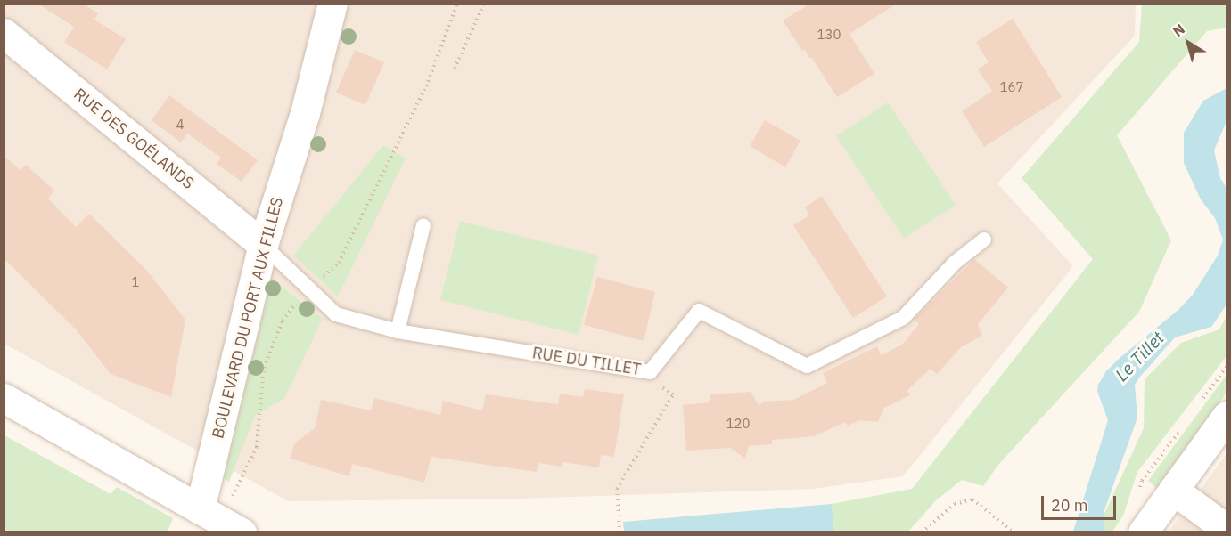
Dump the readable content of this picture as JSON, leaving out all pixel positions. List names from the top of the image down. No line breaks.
{"streets":{"street":["RUE DES GOÉLANDS","BOULEVARD DU PORT AUX FILLES"],"lane":["RUE DU TILLET"]},"crossings":[["RUE DES GOÉLANDS","BOULEVARD DU PORT AUX FILLES"],["RUE DES GOÉLANDS","RUE DU TILLET"],["BOULEVARD DU PORT AUX FILLES","RUE DU TILLET"]],"water":["Le Tillet"],"house_numbers":["130","167","4","1","120"],"scale_bar":"20 m","north":"top left"}
